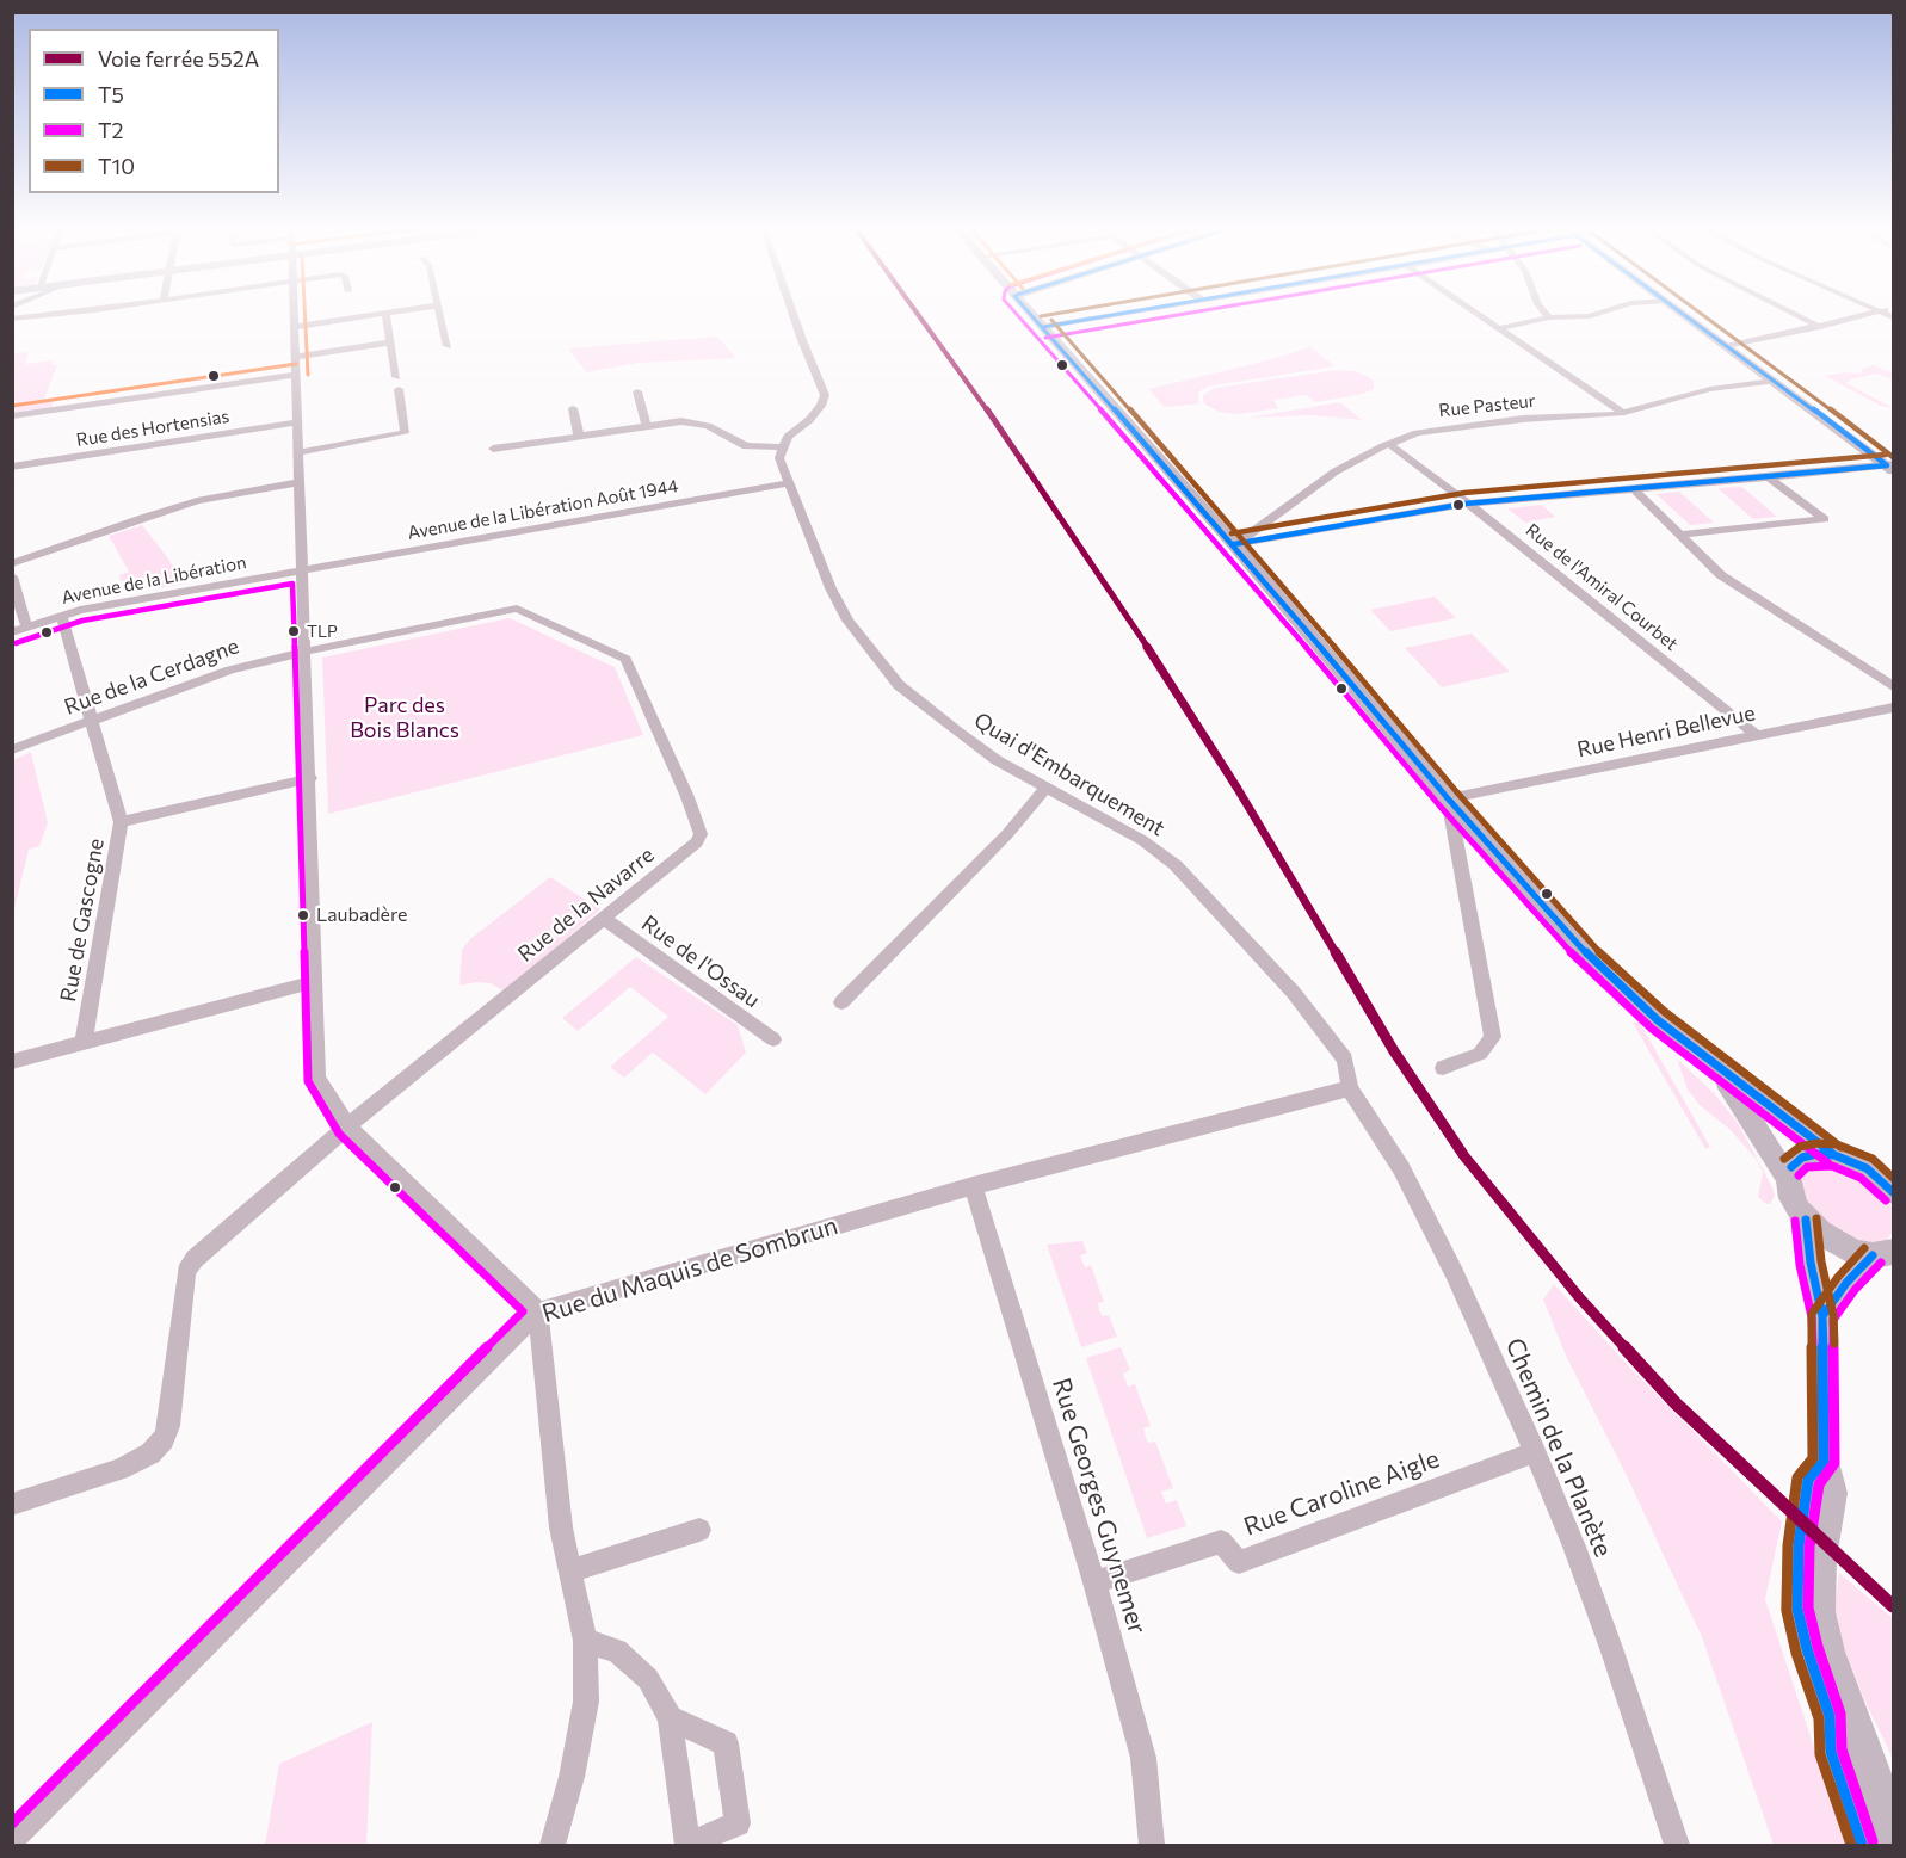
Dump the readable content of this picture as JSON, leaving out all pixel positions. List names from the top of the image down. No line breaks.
{"streets":{"street":["Rue Pasteur","Rue des Hortensias","Avenue de la Libération Août 1944","Avenue de la Libération","Rue de l'Amiral Courbet","Rue de la Cerdagne","Rue Henri Bellevue","Quai d'Embarquement","Rue de la Navarre","Rue de Gascogne","Rue de l'Ossau","Rue du Maquis de Sombrun","Chemin de la Planète","Rue Caroline Aigle","Rue Georges Guynemer"]},"crossings":[["Rue Pasteur","Rue de l'Amiral Courbet"],["Avenue de la Libération Août 1944","Avenue de la Libération"],["Avenue de la Libération Août 1944","Quai d'Embarquement"],["Avenue de la Libération","Rue de Gascogne"],["Rue de l'Amiral Courbet","Rue Henri Bellevue"],["Rue de la Cerdagne","Rue de la Navarre"],["Rue de la Cerdagne","Rue de Gascogne"],["Quai d'Embarquement","Rue du Maquis de Sombrun"],["Quai d'Embarquement","Chemin de la Planète"],["Rue de la Navarre","Rue de l'Ossau"],["Rue du Maquis de Sombrun","Chemin de la Planète"],["Rue du Maquis de Sombrun","Rue Georges Guynemer"],["Chemin de la Planète","Rue Caroline Aigle"],["Rue Caroline Aigle","Rue Georges Guynemer"]],"parks":["Parc des Bois Blancs"],"places":["TLP","Laubadère"],"lines":["rail line 552A","transit line T5","transit line T2","transit line T10"],"legend":["Voie ferrée 552A","T5","T2","T10"]}
